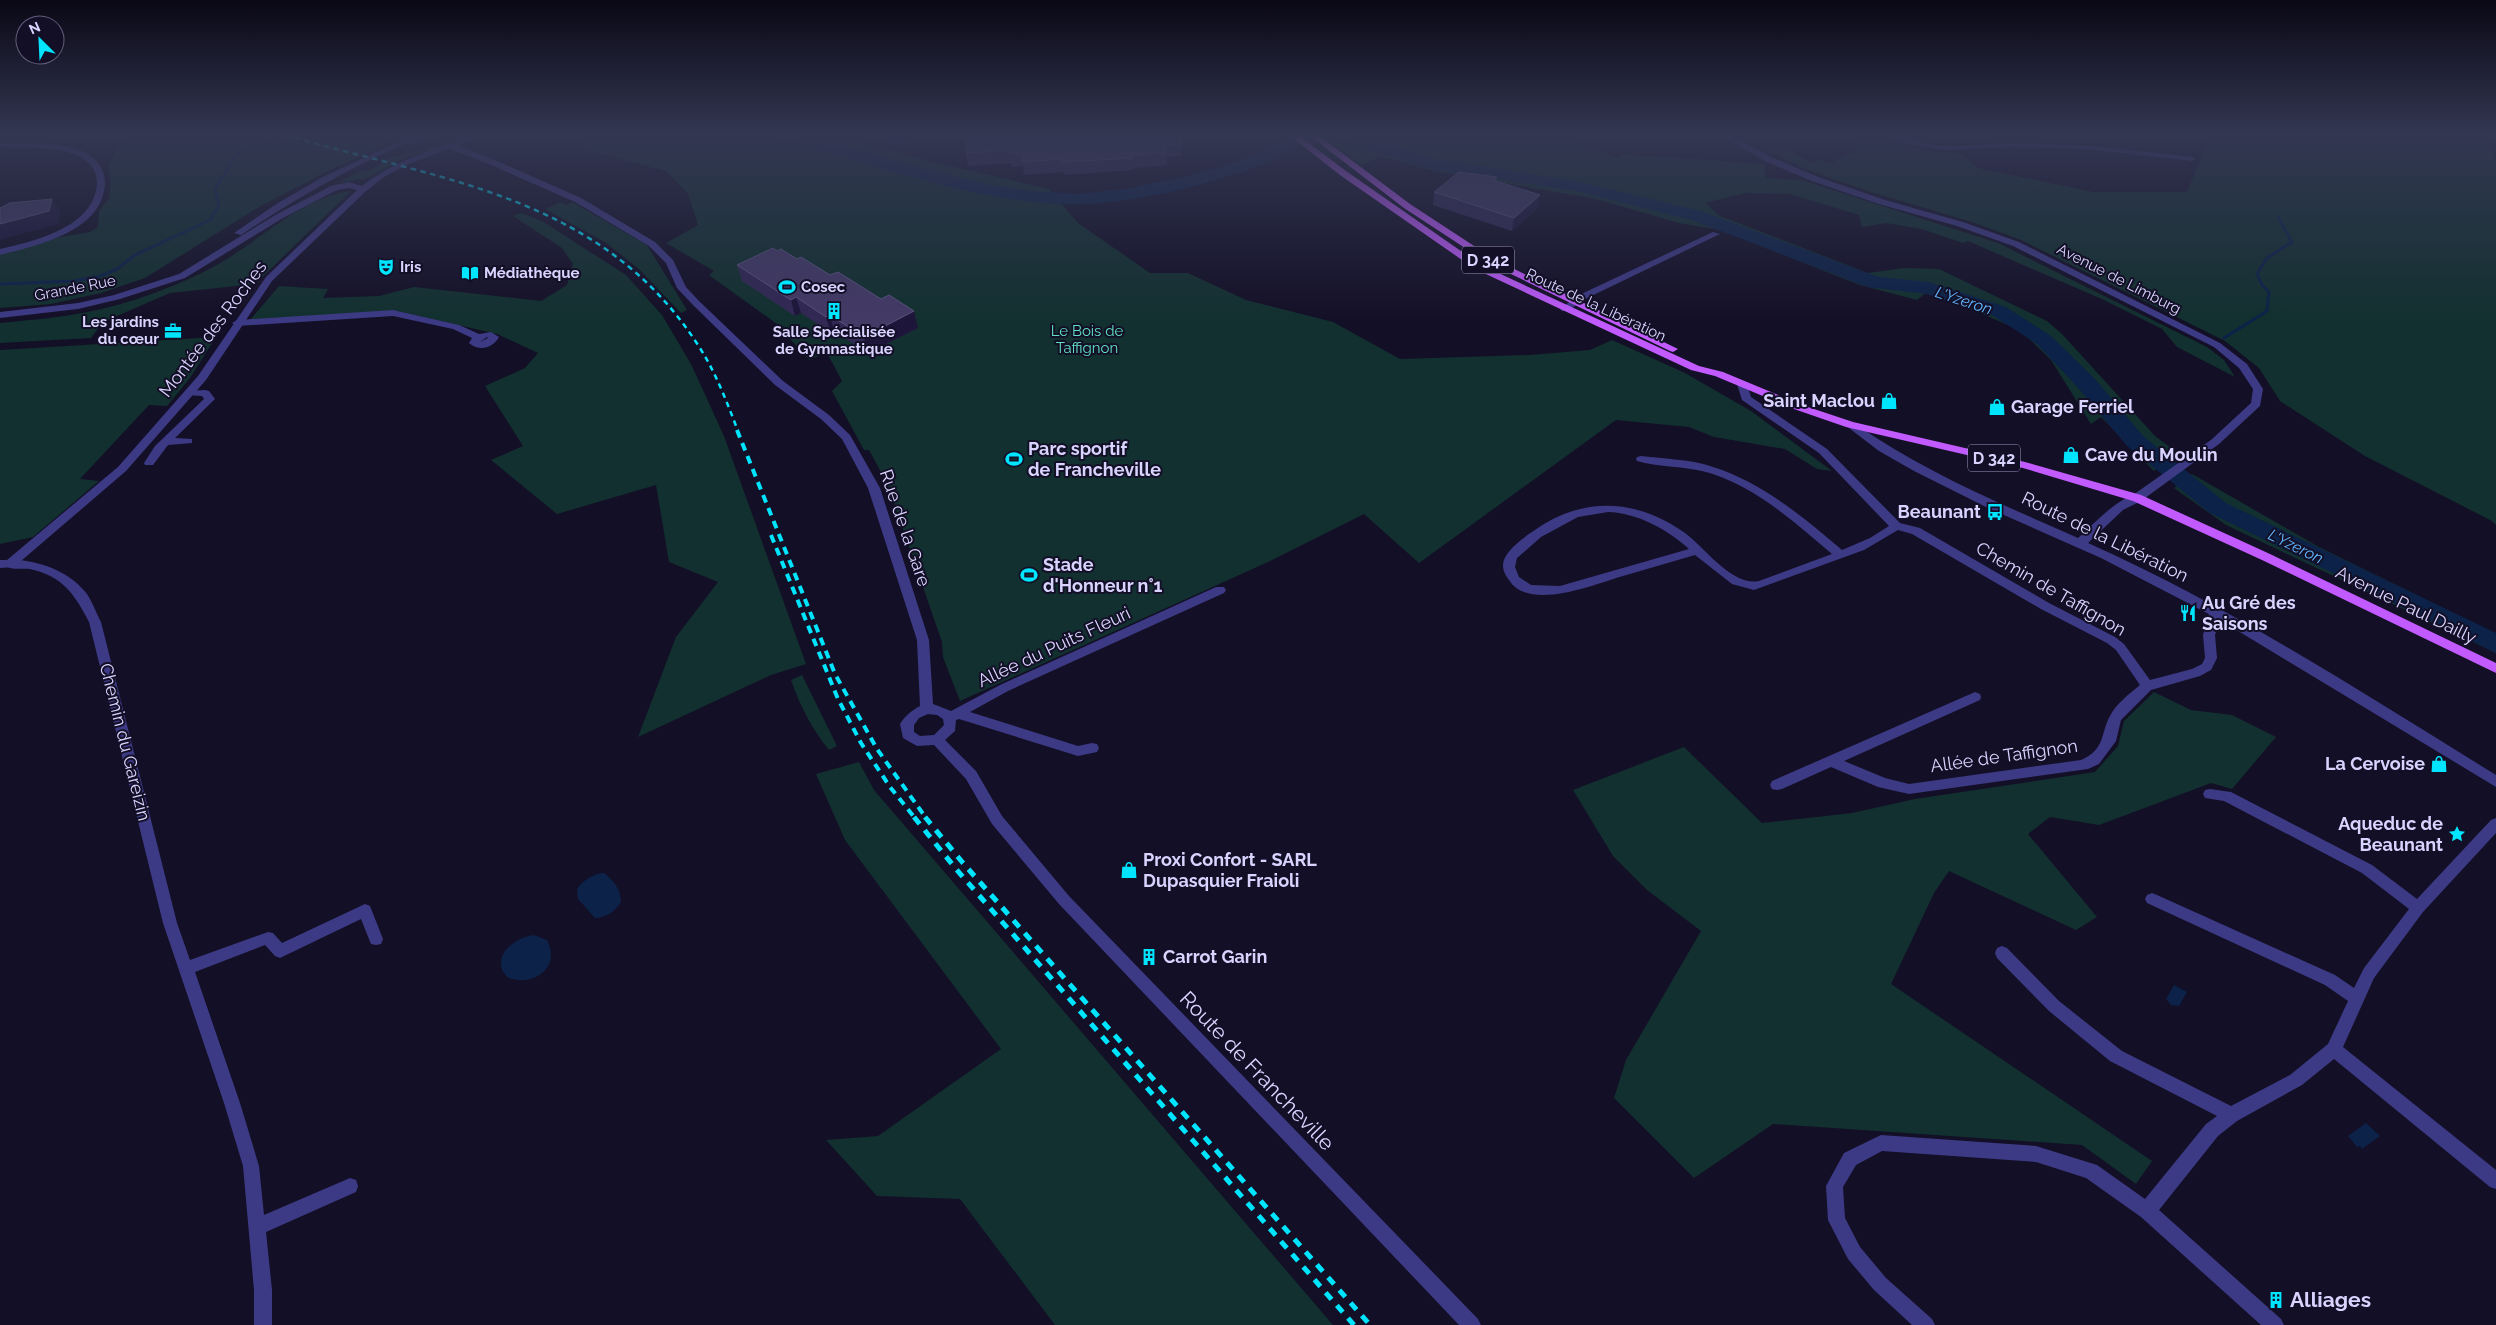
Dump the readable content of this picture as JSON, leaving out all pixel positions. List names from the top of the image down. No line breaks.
{"streets":{"main road":["D 342","Route de la Libération","Avenue Paul Dailly"],"street":["Avenue de Limburg","Grande Rue","Montée des Roches","Rue de la Gare","Chemin de Taffignon","Allée du Puits Fleuri","Chemin du Gareizin","Allée de Taffignon","Route de Francheville"]},"crossings":[["Avenue de Limburg","Route de la Libération"],["Avenue de Limburg","Avenue Paul Dailly"],["Route de la Libération","Chemin de Taffignon"],["Route de la Libération","Avenue Paul Dailly"],["Montée des Roches","Chemin du Gareizin"],["Rue de la Gare","Allée du Puits Fleuri"],["Rue de la Gare","Route de Francheville"],["Chemin de Taffignon","Allée de Taffignon"],["Allée du Puits Fleuri","Route de Francheville"]],"water":["L'Yzeron"],"parks":["Le Bois de Taffignon"],"places":{"theatre":["Iris"],"library":["Médiathèque"],"sports":["Cosec","Parc sportif de Francheville","Stade d'Honneur n°1"],"building":["Salle Spécialisée de Gymnastique","Carrot Garin","Alliages"],"office":["Les jardins du cœur"],"shop":["Saint Maclou","Garage Ferriel","Cave du Moulin","La Cervoise","Proxi Confort - SARL Dupasquier Fraioli"],"bus stop":["Beaunant"],"restaurant":["Au Gré des Saisons"],"place":["Aqueduc de Beaunant"]},"north":"top left"}
